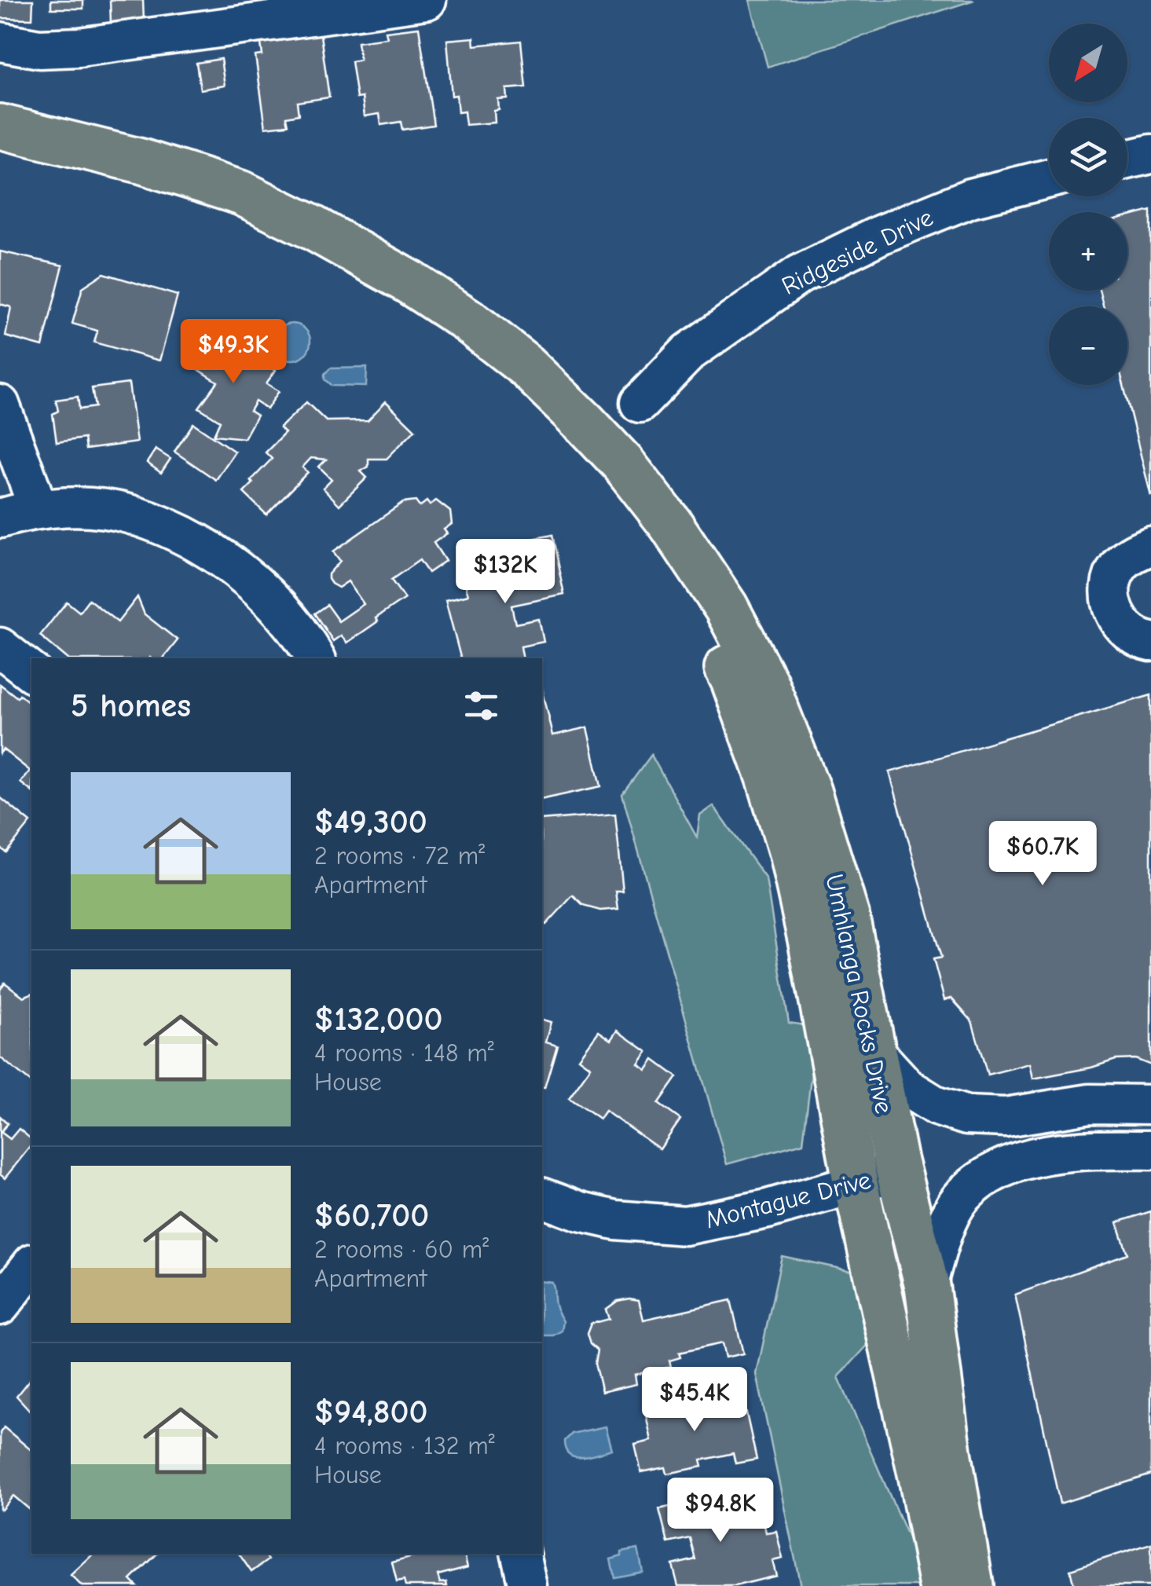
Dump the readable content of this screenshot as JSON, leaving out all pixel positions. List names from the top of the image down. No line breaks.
{"streets":{"main road":["Umhlanga Rocks Drive"],"street":["Ridgeside Drive","Montague Drive"]},"crossings":[["Umhlanga Rocks Drive","Montague Drive"]],"north":"bottom left","page":{"map_buttons":["+","−"],"price":["$49.3K","$132K","$60.7K","$45.4K","$94.8K"],"heading":"5 homes","list":[{"name":"$49,300","note":"2 rooms · 72 m² · Apartment"},{"name":"$132,000","note":"4 rooms · 148 m² · House"},{"name":"$60,700","note":"2 rooms · 60 m² · Apartment"},{"name":"$94,800","note":"4 rooms · 132 m² · House"}]}}
